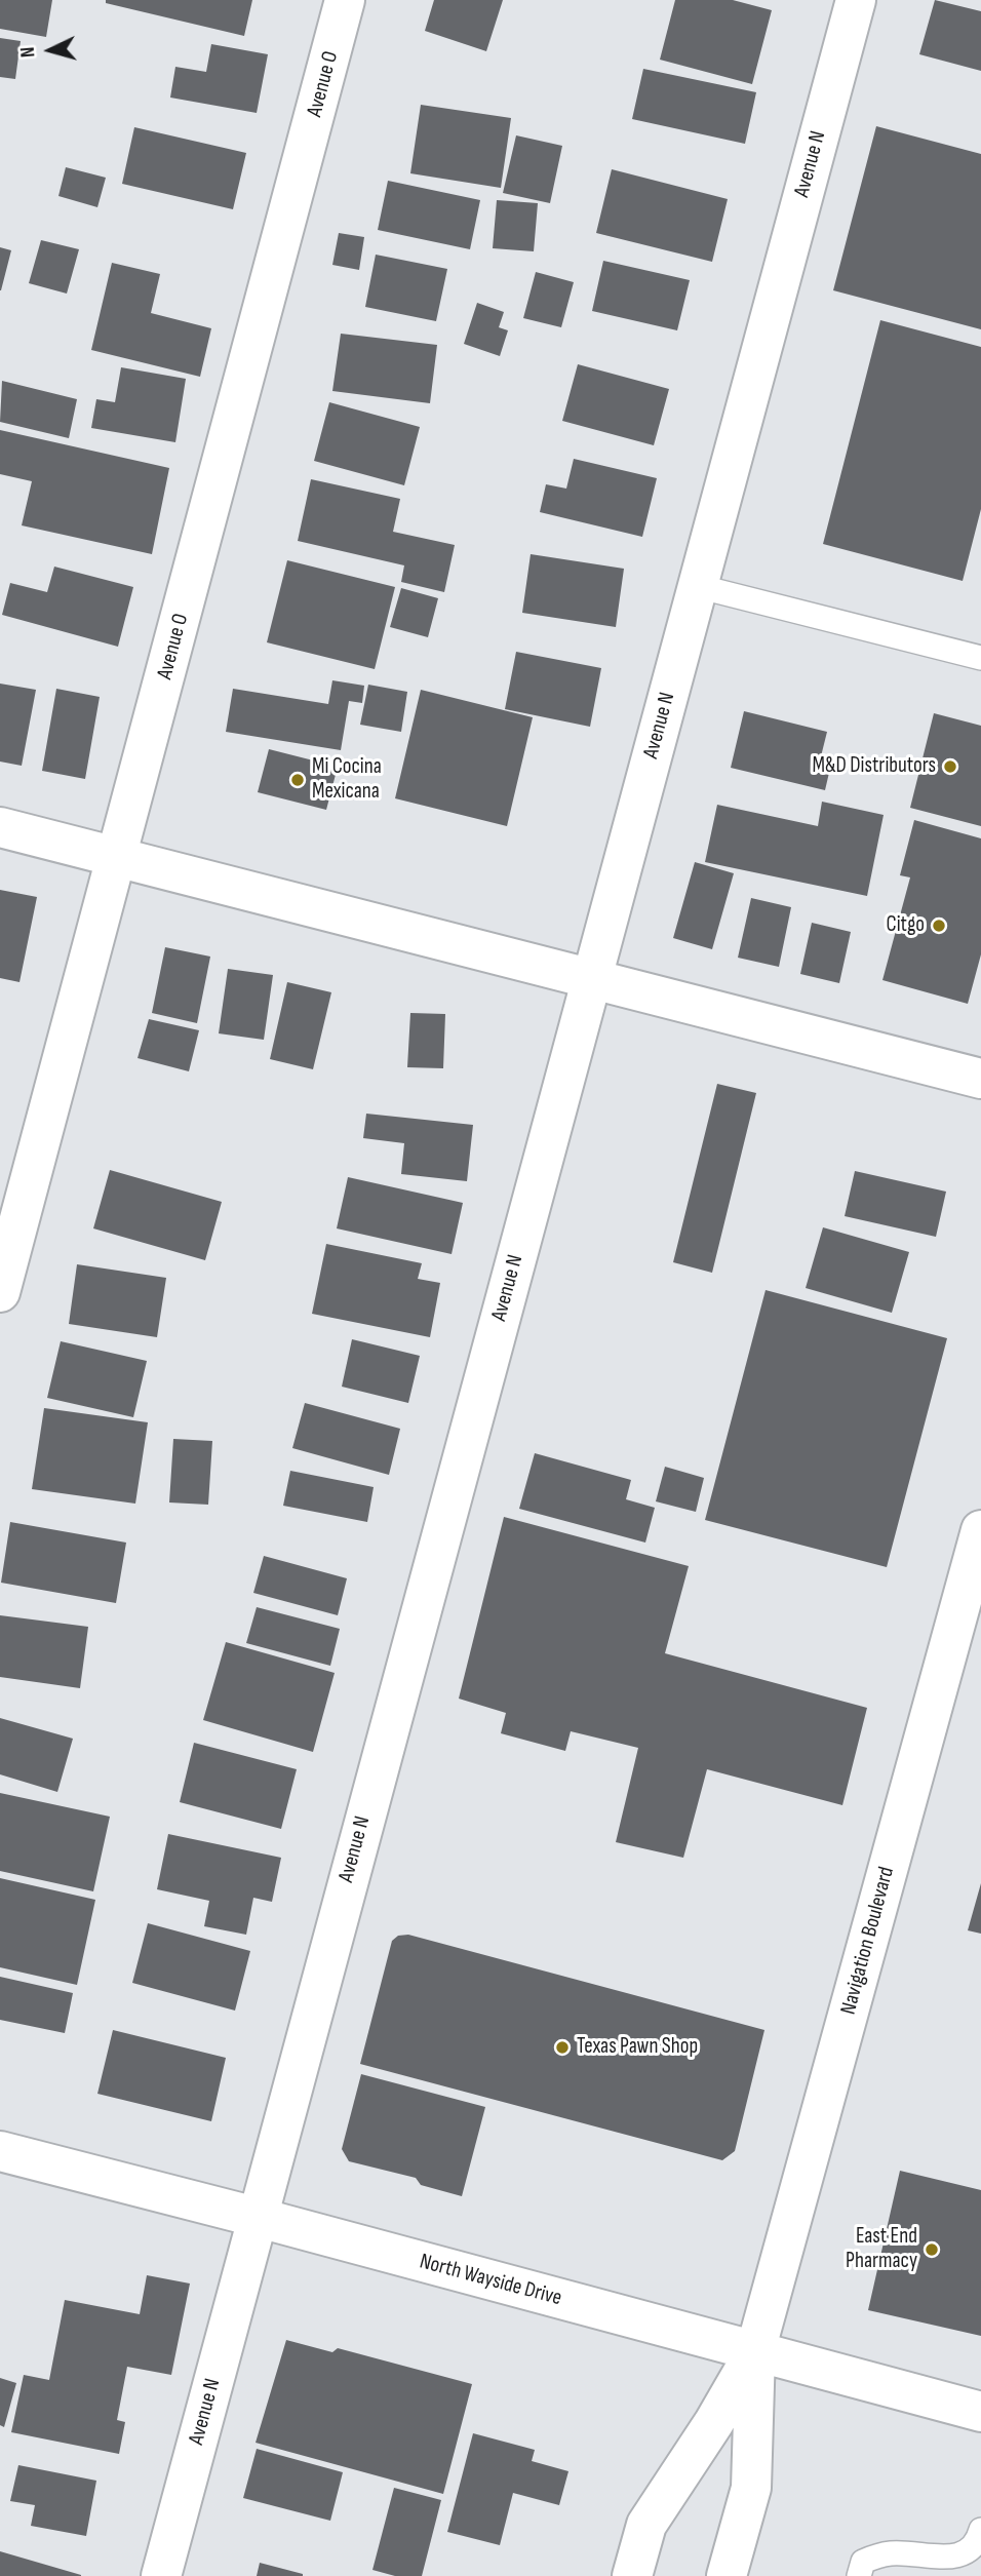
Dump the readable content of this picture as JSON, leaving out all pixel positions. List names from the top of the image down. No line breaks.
{"streets":{"street":["Avenue O","Avenue N","Navigation Boulevard","North Wayside Drive"]},"crossings":[["Avenue N","North Wayside Drive"],["Navigation Boulevard","North Wayside Drive"]],"places":["M&D Distributors","Mi Cocina Mexicana","Citgo","Texas Pawn Shop","East End Pharmacy"],"north":"left"}
